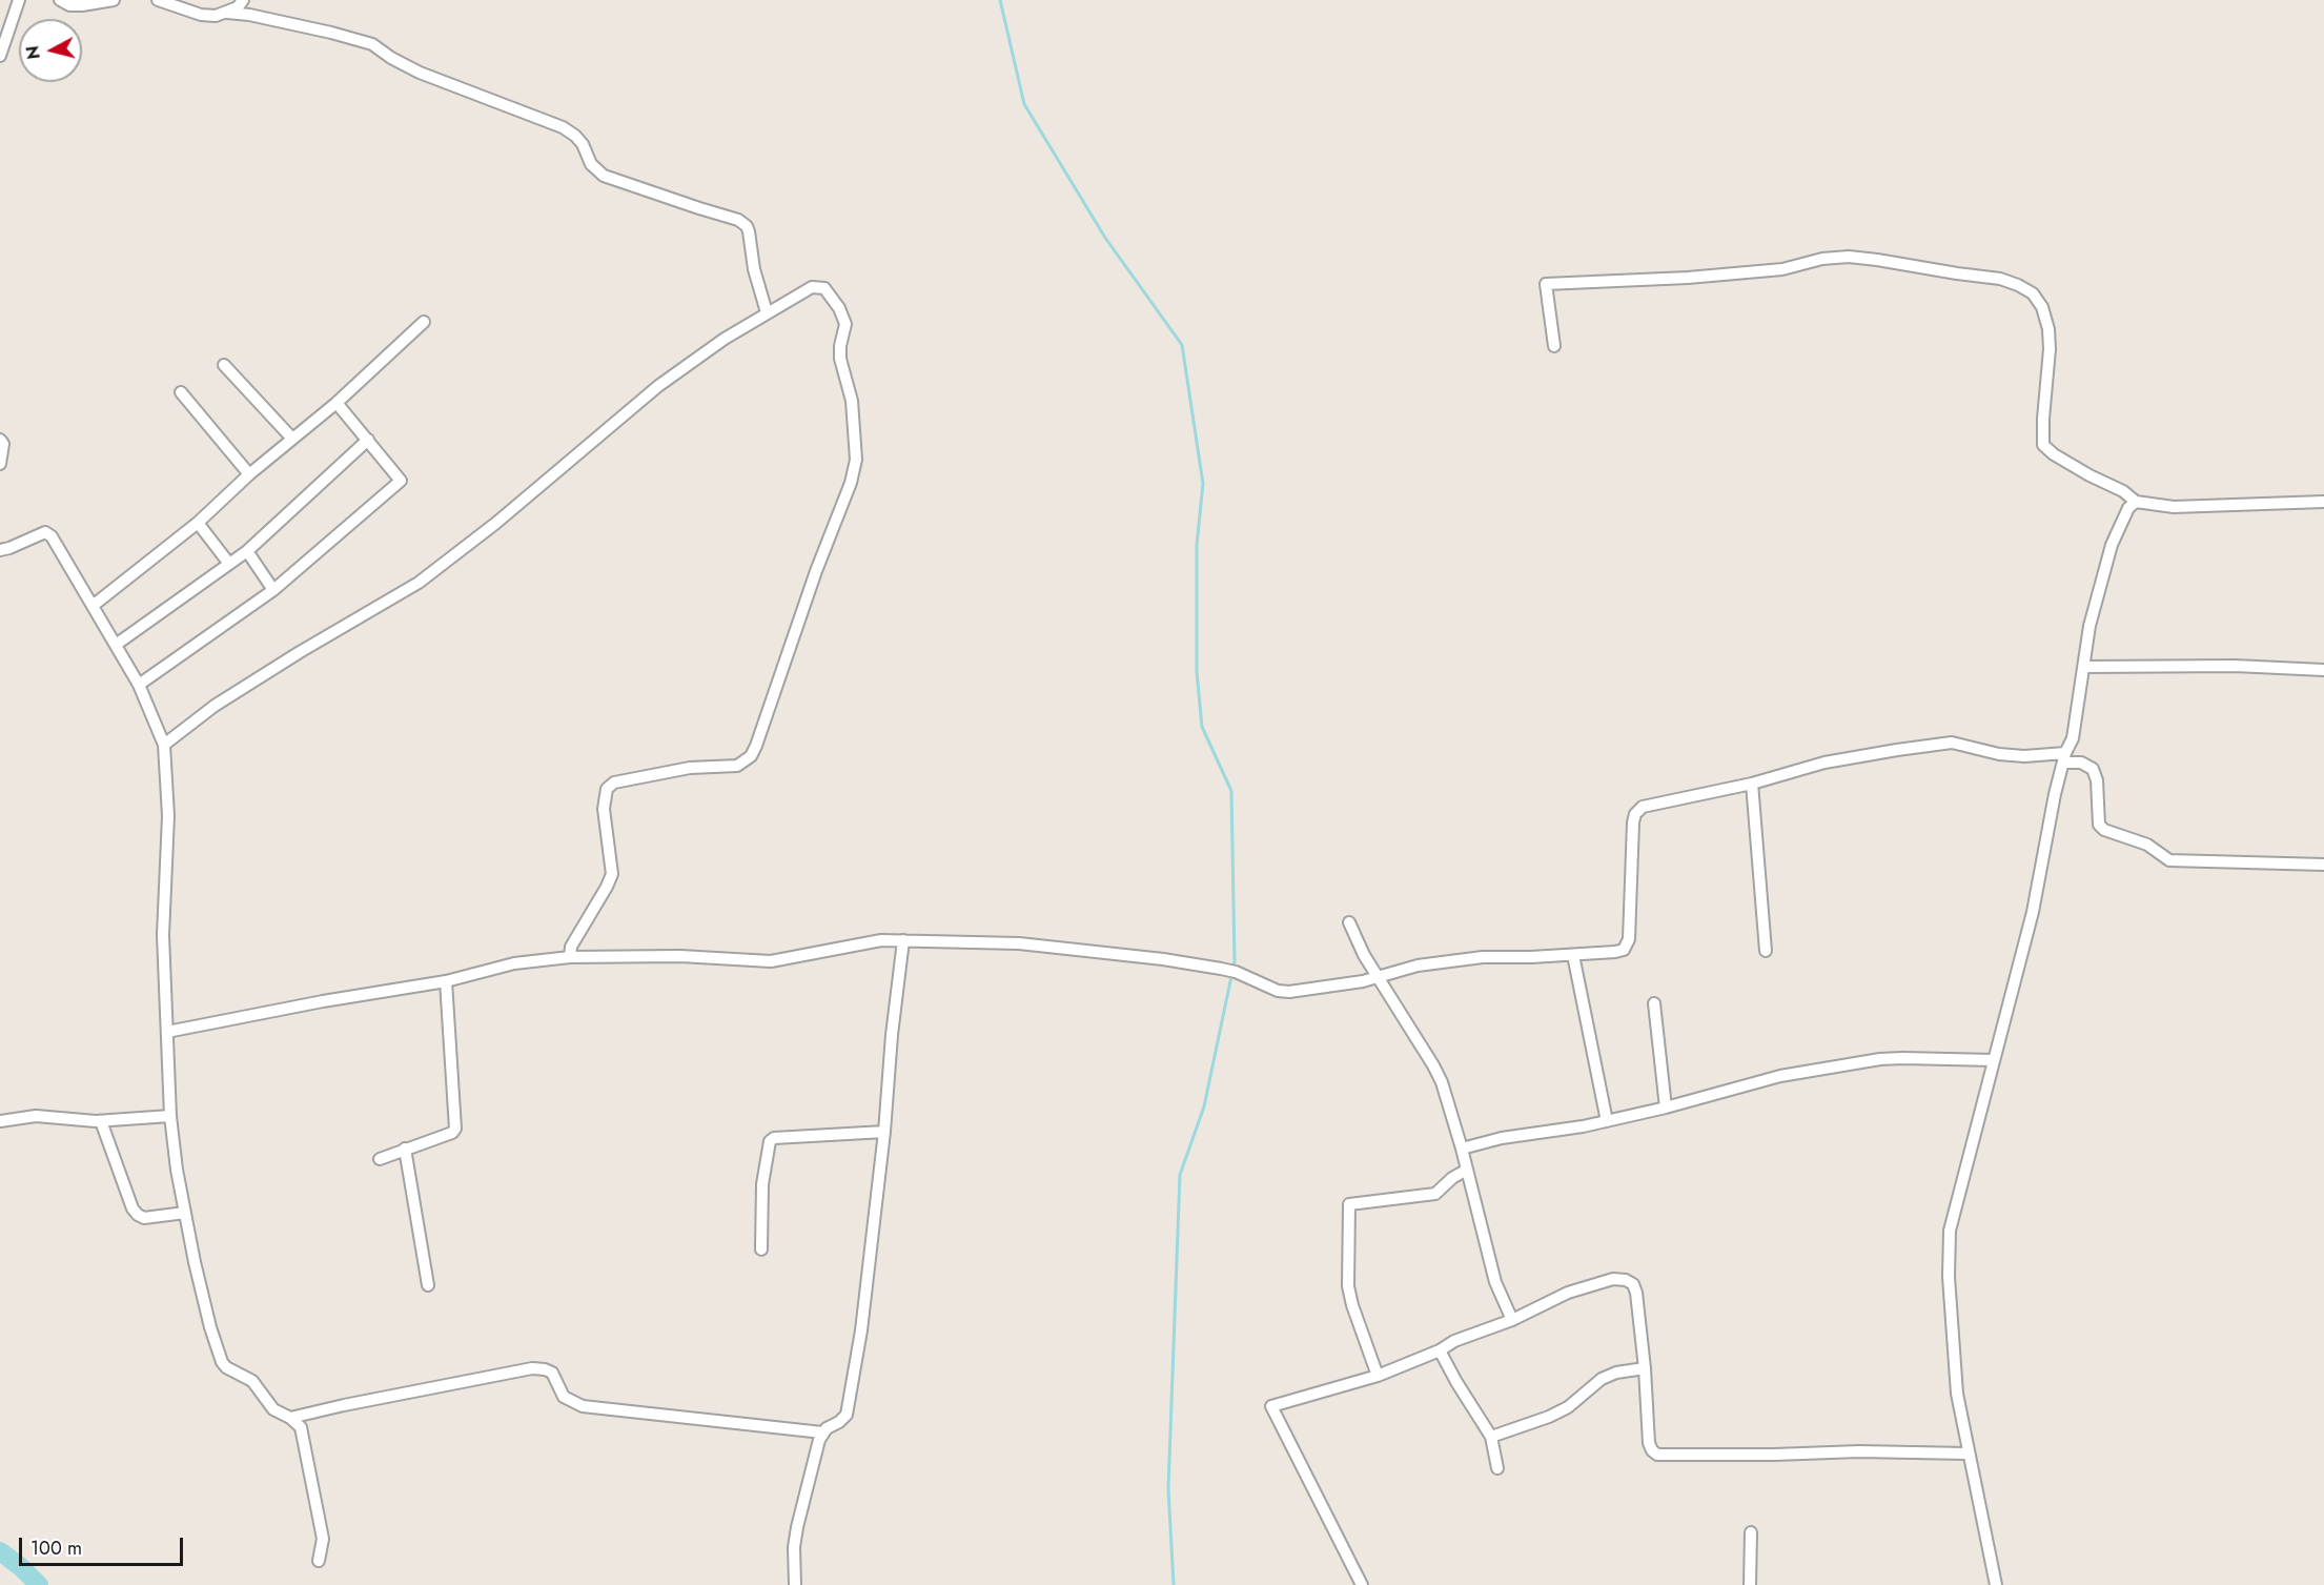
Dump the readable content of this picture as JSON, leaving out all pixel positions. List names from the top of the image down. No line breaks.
{"scale_bar":"100 m","north":"left"}
